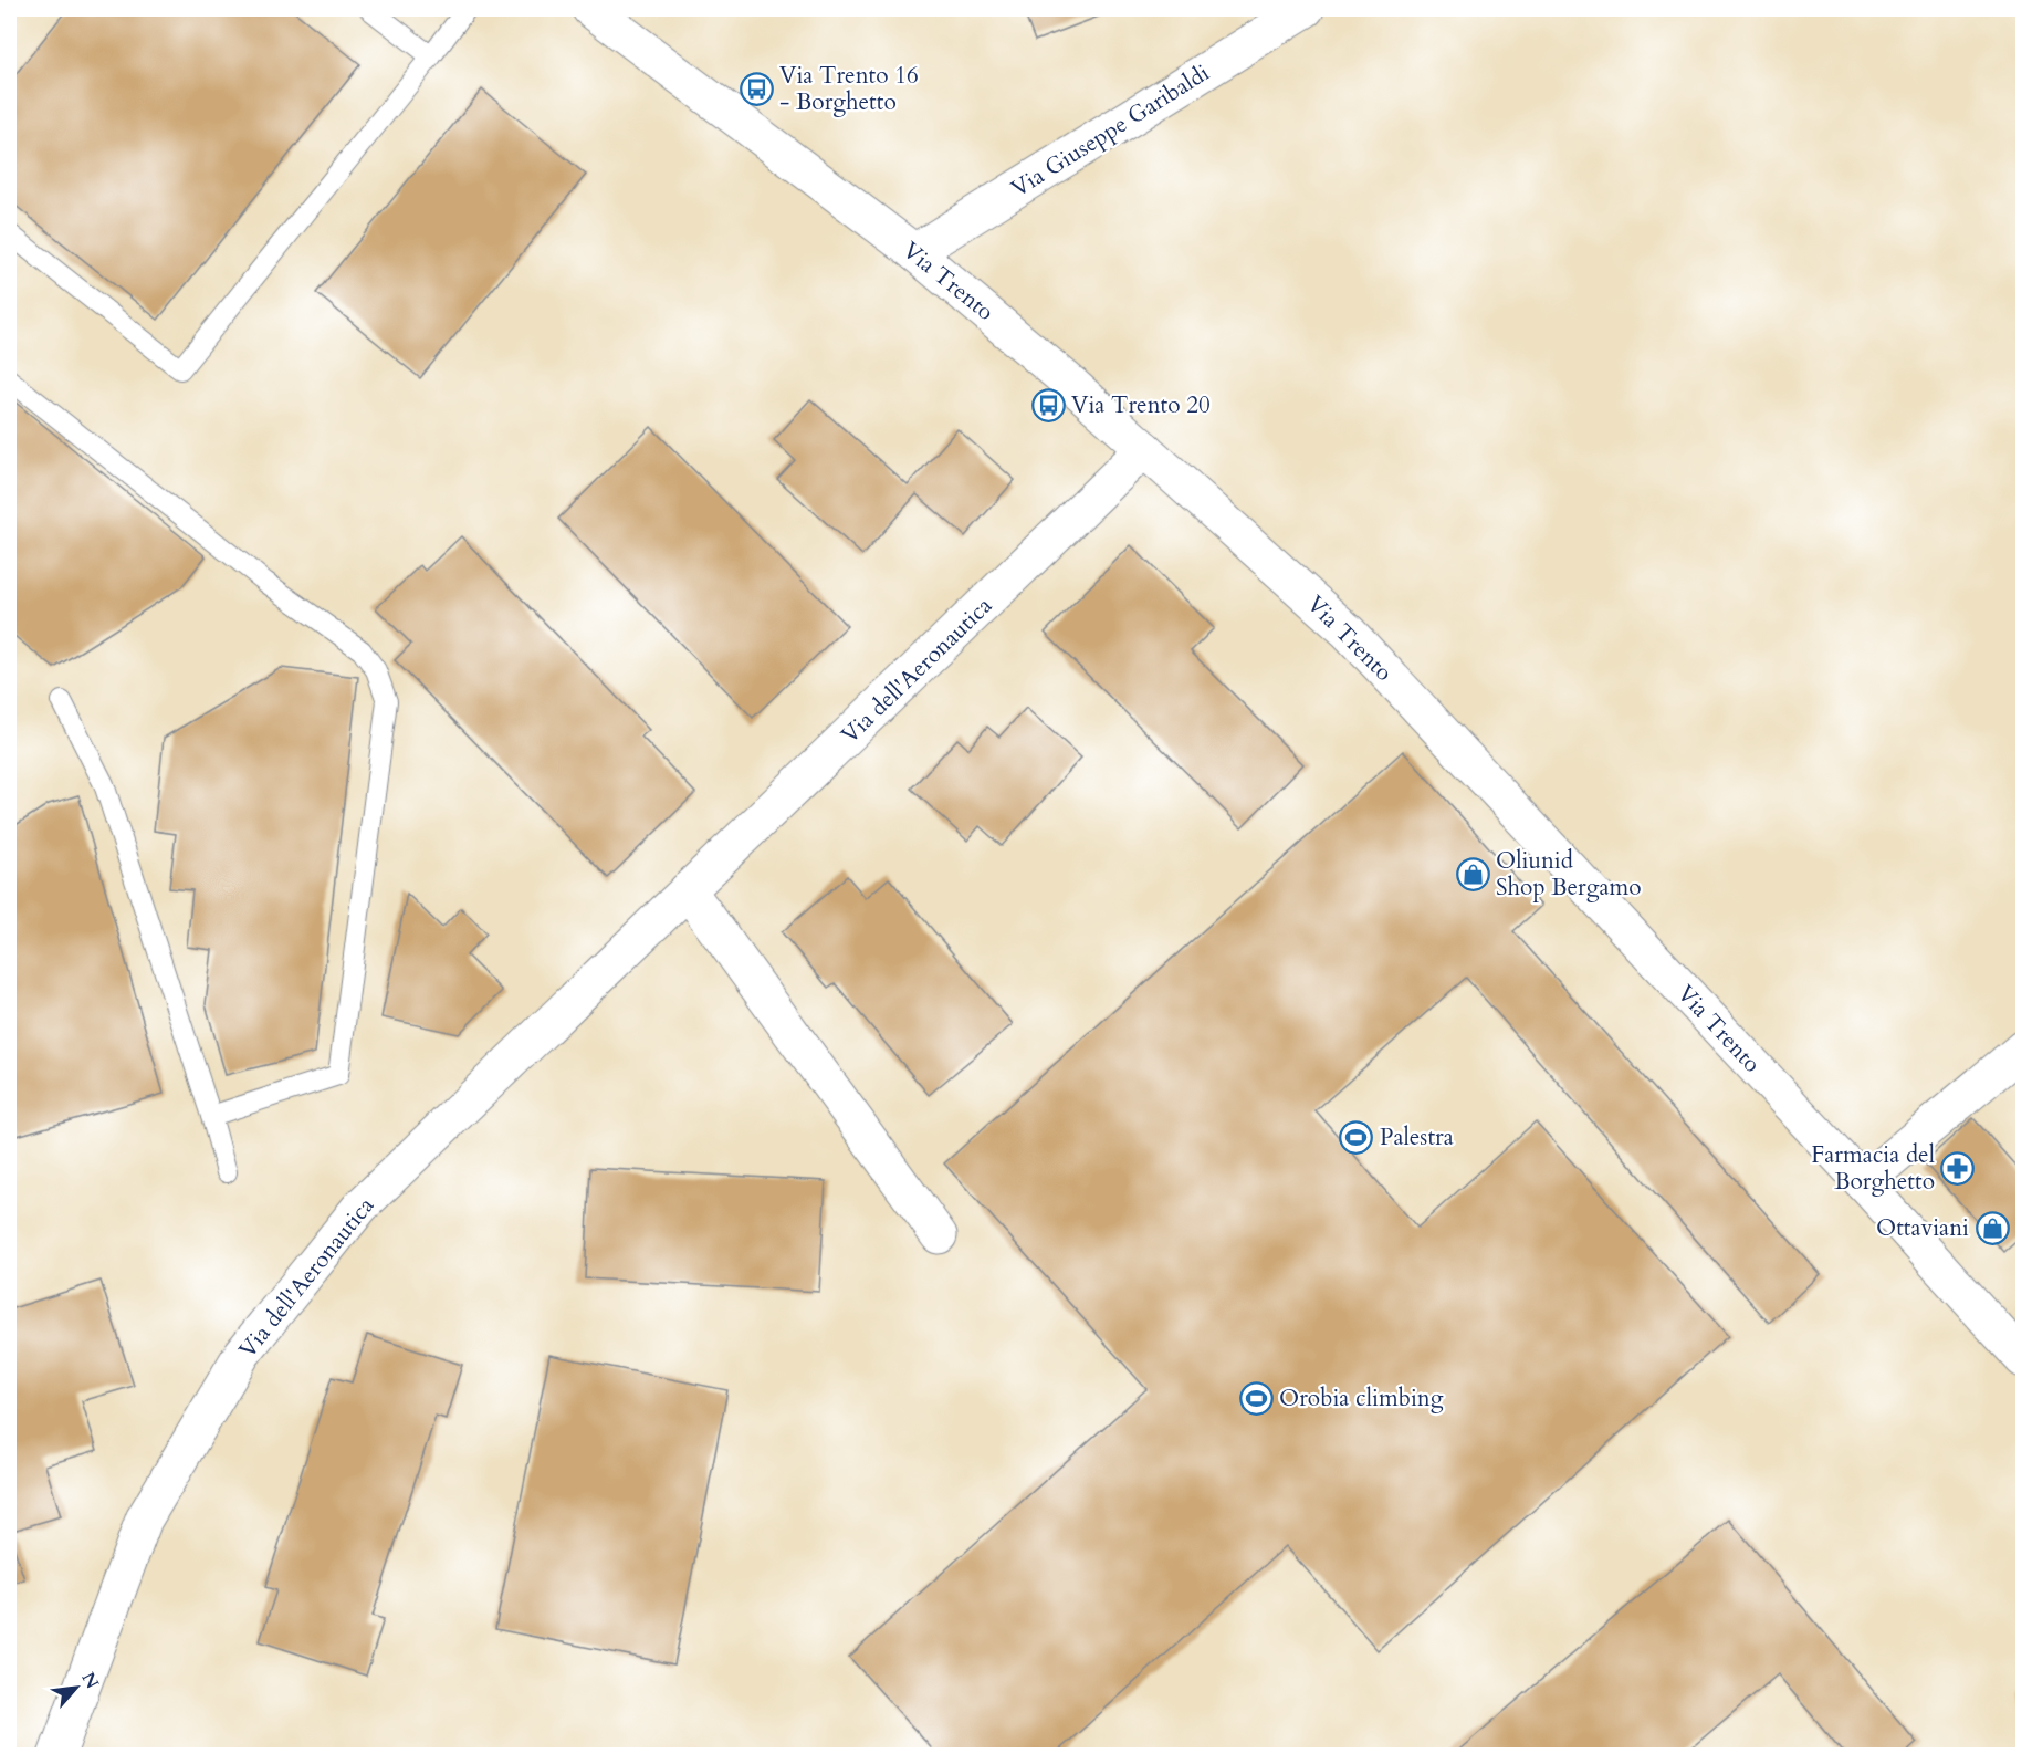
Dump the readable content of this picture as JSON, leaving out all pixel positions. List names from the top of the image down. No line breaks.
{"streets":{"street":["Via Giuseppe Garibaldi","Via Trento","Via dell'Aeronautica"]},"crossings":[["Via Giuseppe Garibaldi","Via Trento"],["Via Trento","Via dell'Aeronautica"]],"places":{"bus stop":["Via Trento 16 - Borghetto","Via Trento 20"],"shop":["Oliunid Shop Bergamo","Ottaviani"],"sports":["Palestra","Orobia climbing"],"pharmacy":["Farmacia del Borghetto"]},"north":"top right"}
